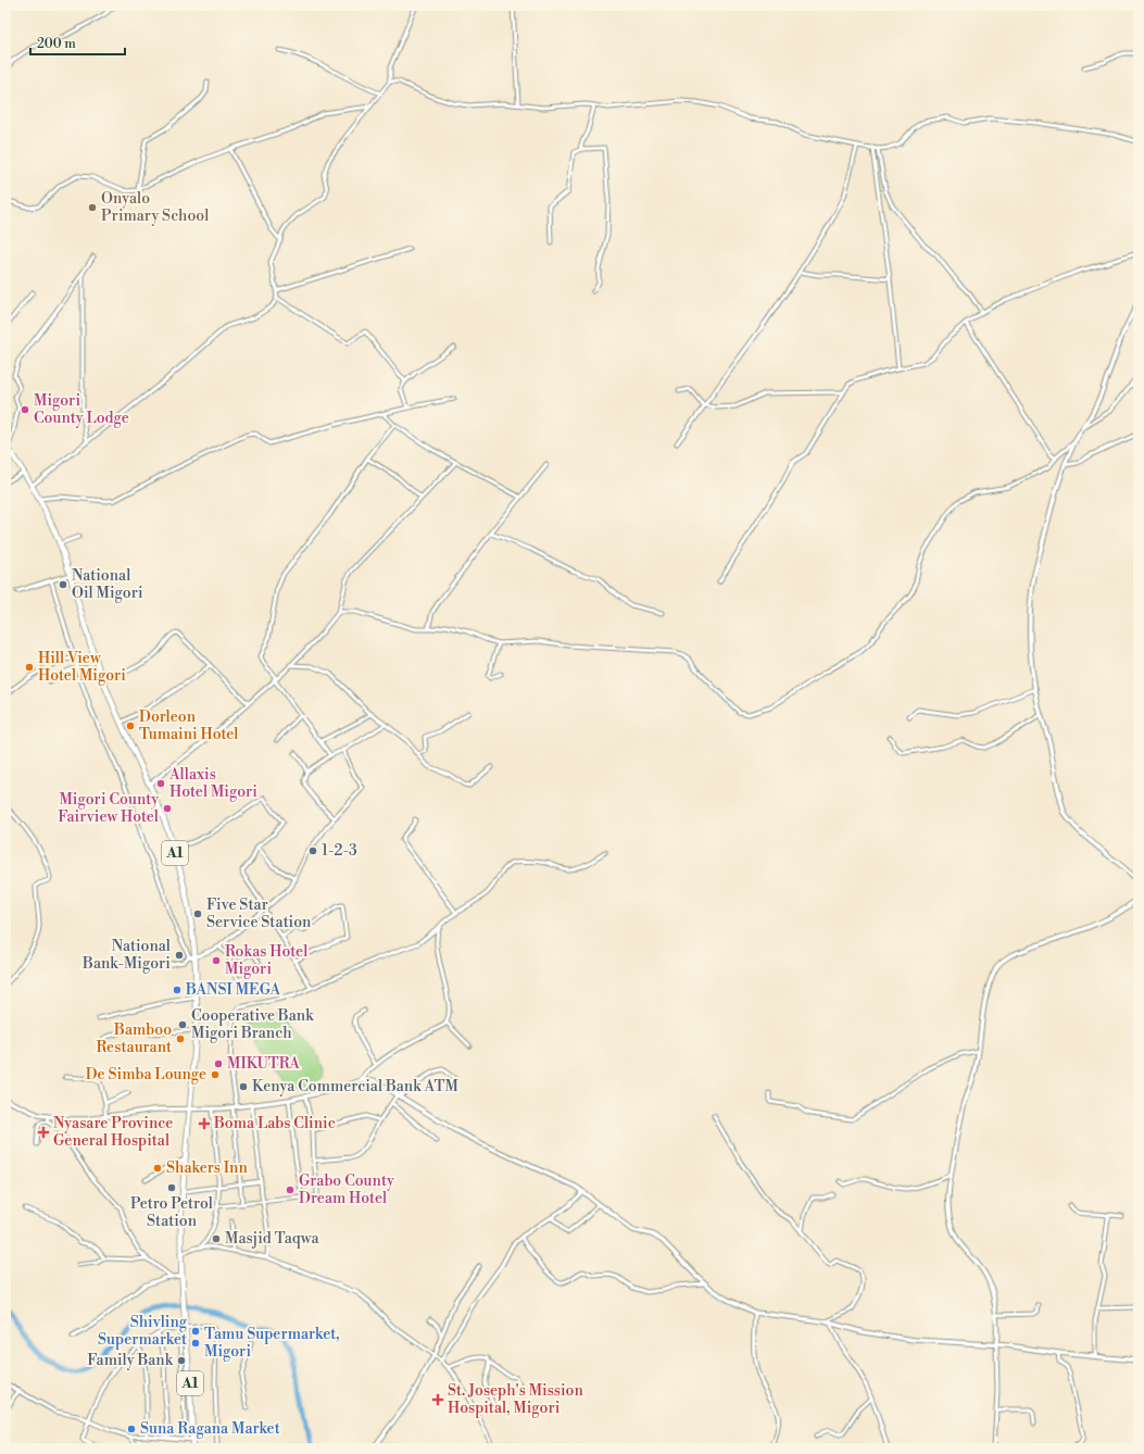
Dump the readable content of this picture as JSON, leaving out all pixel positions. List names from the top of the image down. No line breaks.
{"streets":{"highway":["A1"]},"places":{"other":["Onyalo Primary School","Migori County Lodge","National Oil Migori","Hill View Hotel Migori","Dorleon Tumaini Hotel","Allaxis Hotel Migori","Migori County Fairview Hotel","1-2-3","Five Star Service Station","National Bank-Migori","Rokas Hotel Migori","BANSI MEGA","Cooperative Bank Migori Branch","Bamboo Restaurant","MIKUTRA","De Simba Lounge","Kenya Commercial Bank ATM","Shakers Inn","Petro Petrol Station","Grabo County Dream Hotel","Masjid Taqwa","Shivling Supermarket","Tamu Supermarket, Migori","Family Bank","Suna Ragana Market"],"health":["Boma Labs Clinic","Nyasare Province General Hospital","St. Joseph's Mission Hospital, Migori"]},"scale_bar":"200 m"}
